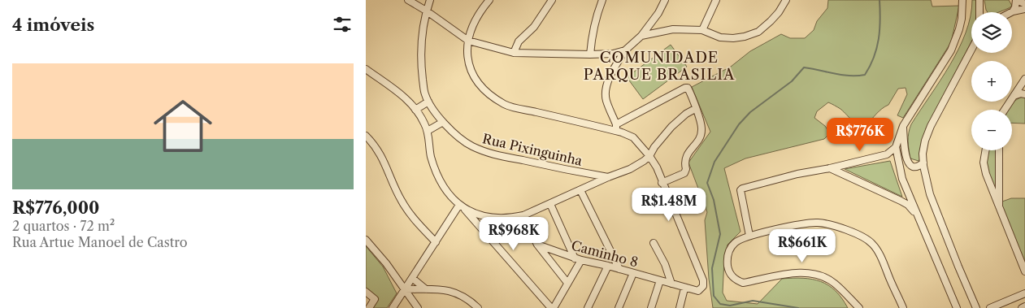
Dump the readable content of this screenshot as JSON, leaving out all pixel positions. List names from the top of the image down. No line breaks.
{"streets":{"street":["Rua Pixinguinha","Caminho 8"]},"districts":["COMUNIDADE PARQUE BRASILIA"],"page":{"heading":"4 imóveis","map_buttons":["+","−"],"list":[{"name":"R$776,000","note":"2 quartos · 72 m² · Rua Artue Manoel de Castro"}],"price":["R$776K","R$1.48M","R$968K","R$661K"]}}
